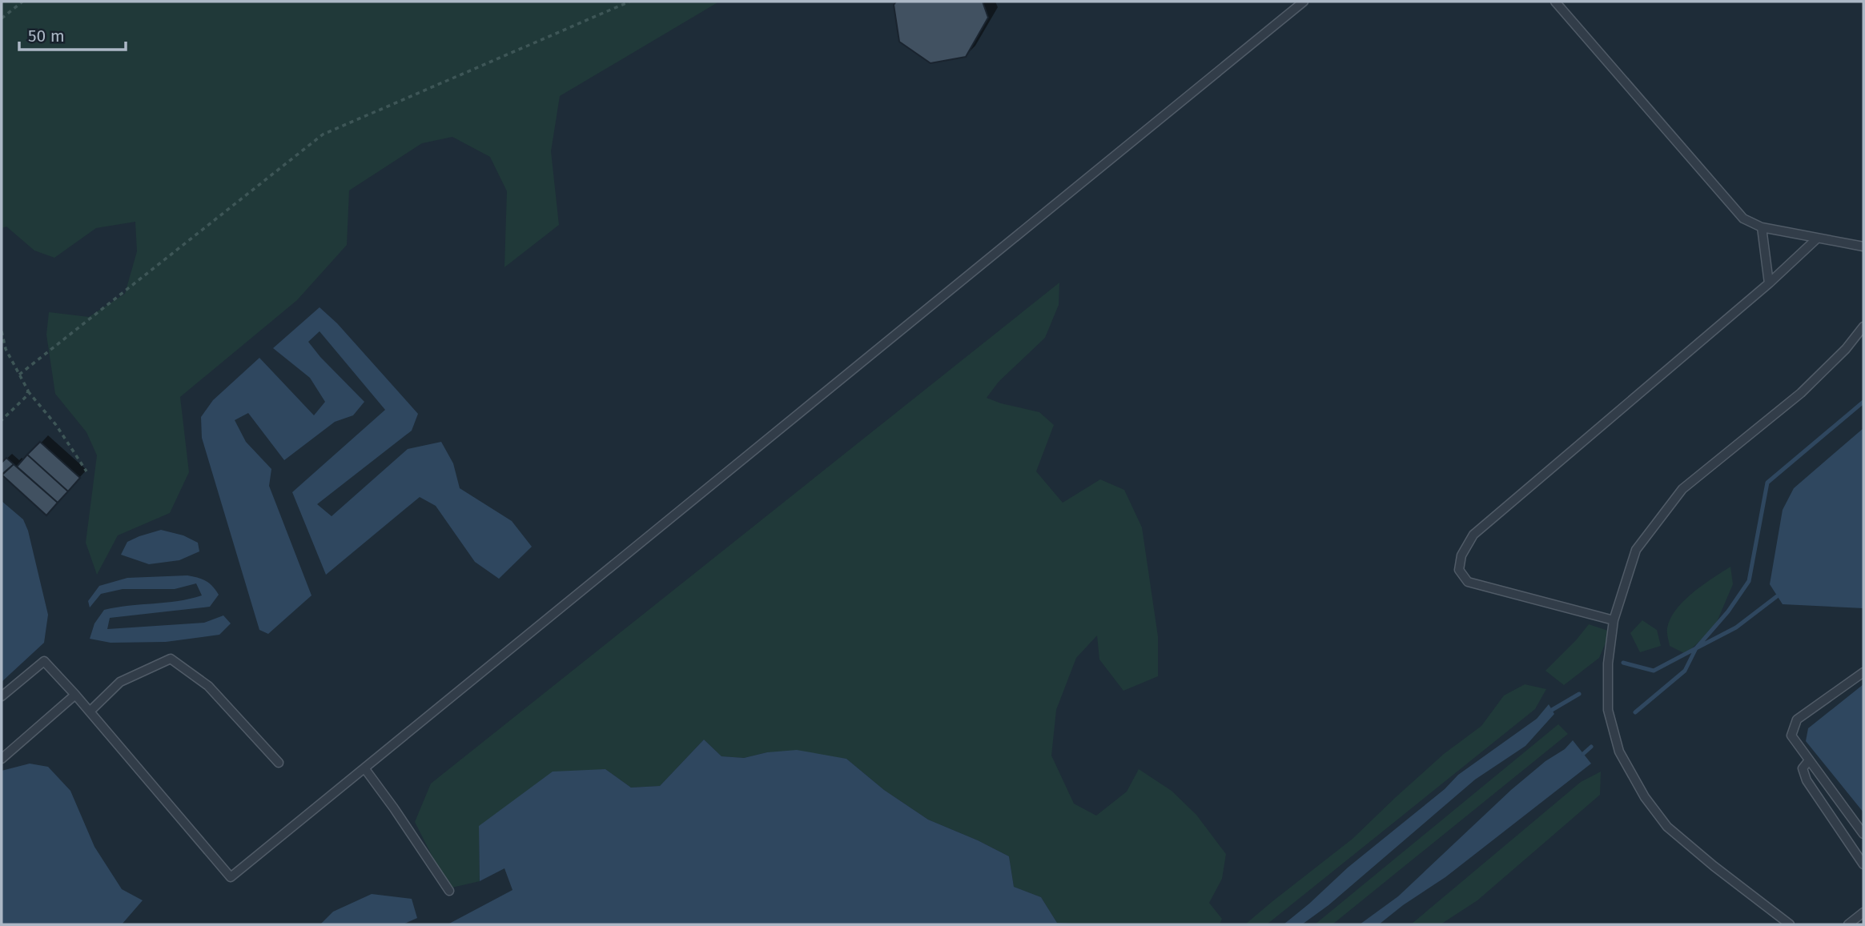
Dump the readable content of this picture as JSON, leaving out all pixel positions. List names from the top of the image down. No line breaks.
{"scale_bar":"50 m"}
